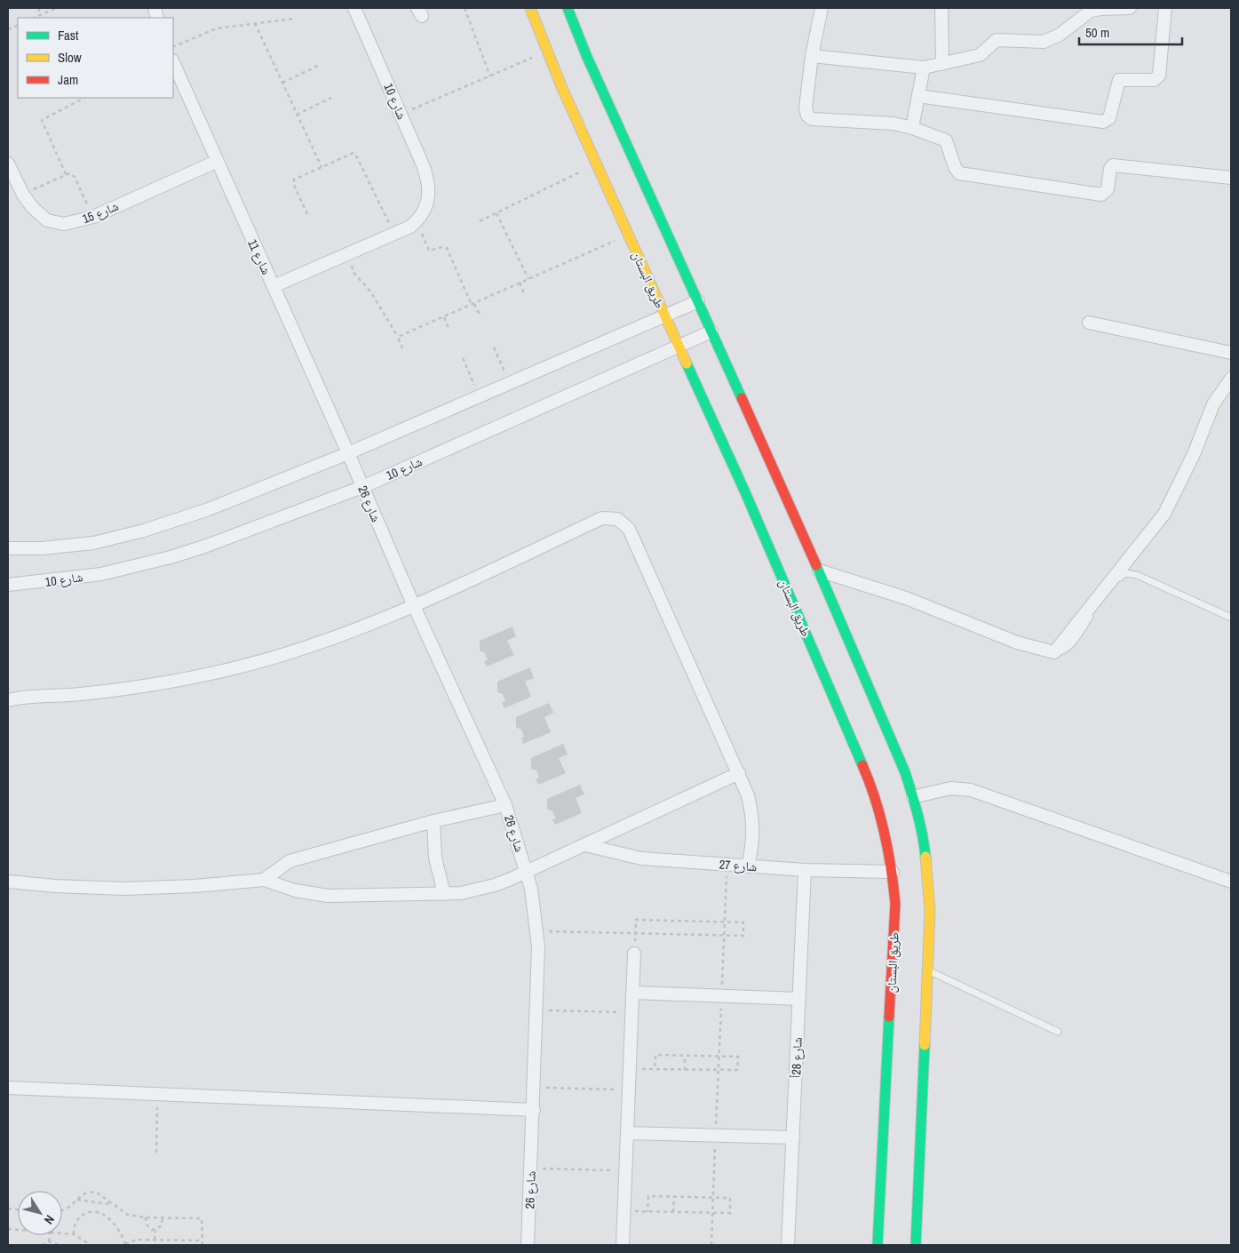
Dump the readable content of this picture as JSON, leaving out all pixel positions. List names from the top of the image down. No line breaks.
{"streets":{"main road":["طريق البستان"],"street":["شارع 10","شارع 15","شارع 11","شارع 26","شارع 27","شارع 28أ"]},"crossings":[["شارع 10","طريق البستان"],["شارع 10","شارع 26"],["شارع 15","شارع 11"],["شارع 11","شارع 26"],["طريق البستان","شارع 27"],["شارع 27","شارع 28أ"]],"legend":["Fast","Slow","Jam"],"scale_bar":"50 m","north":"bottom right"}
